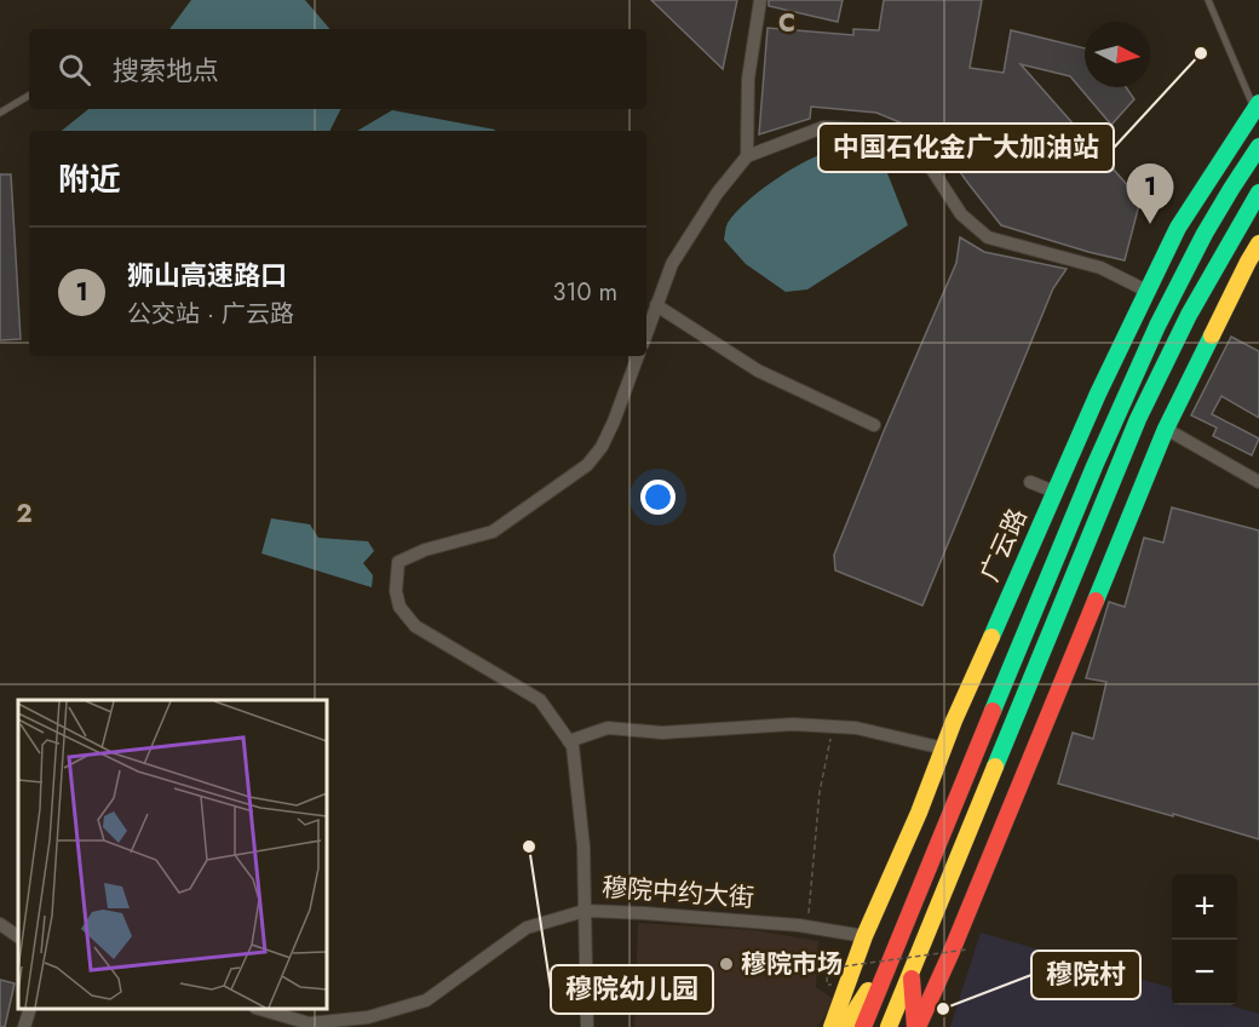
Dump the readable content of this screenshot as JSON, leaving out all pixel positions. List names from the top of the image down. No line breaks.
{"streets":{"main road":["广云路"],"street":["穆院中约大街"]},"crossings":[["广云路","穆院中约大街"]],"places":["中国石化金广大加油站","穆院幼儿园","穆院市场","穆院村"],"north":"right","page":{"search":"搜索地点","heading":"附近","pins":"1","list":[{"mark":"1","name":"狮山高速路口","note":"公交站 · 广云路","value":"310 m"}],"map_buttons":["+","−"]},"grid":{"columns":["C"],"rows":["2"]}}
